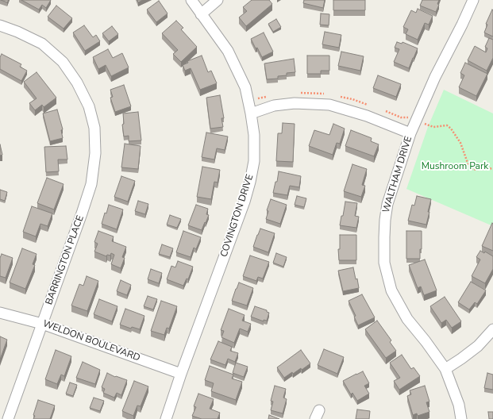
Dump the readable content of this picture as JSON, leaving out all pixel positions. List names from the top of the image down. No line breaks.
{"streets":{"street":["WALTHAM DRIVE","COVINGTON DRIVE","BARRINGTON PLACE","WELDON BOULEVARD"]},"crossings":[["COVINGTON DRIVE","WELDON BOULEVARD"],["BARRINGTON PLACE","WELDON BOULEVARD"]],"parks":["Mushroom Park"]}
